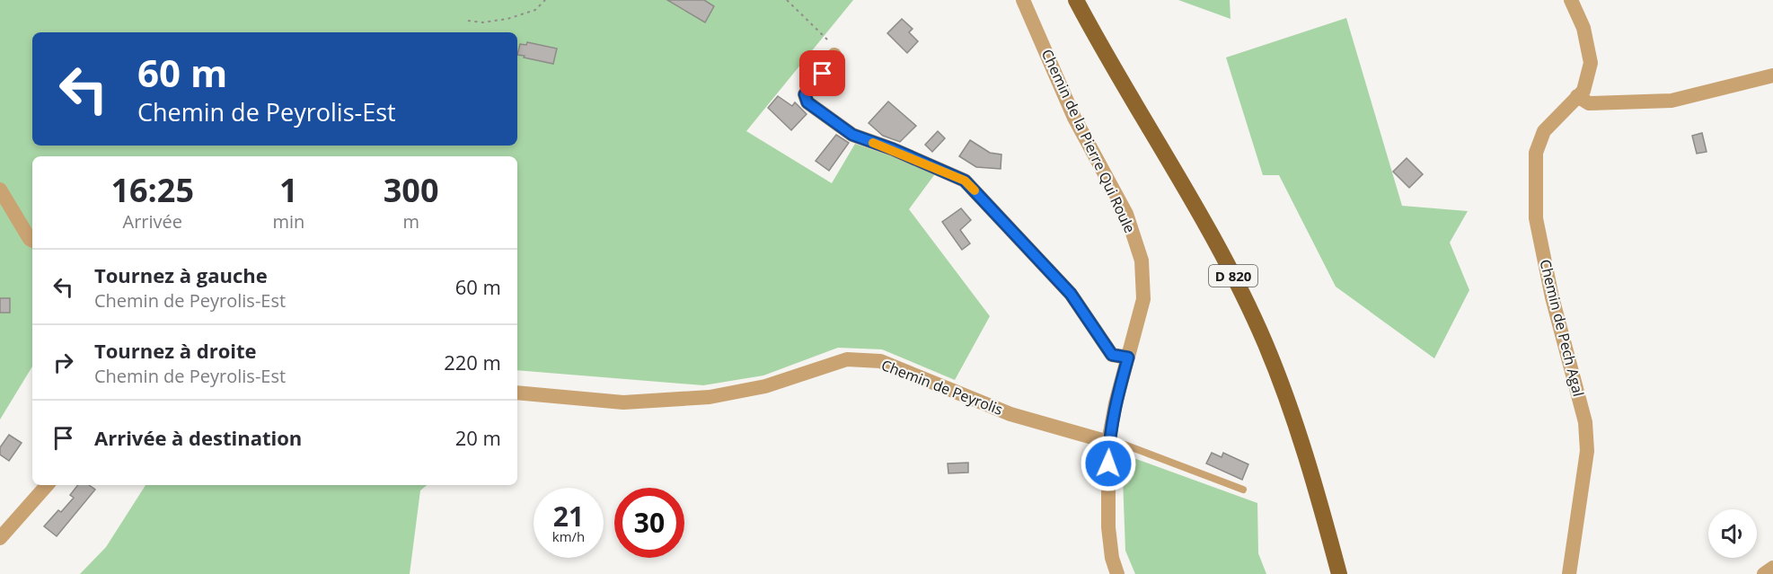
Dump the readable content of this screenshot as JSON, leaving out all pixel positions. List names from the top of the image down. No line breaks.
{"streets":{"main road":["D 820"],"street":["Chemin de la Pierre Qui Roule","Chemin de Pech Agal","Chemin de Peyrolis"]},"crossings":[["Chemin de la Pierre Qui Roule","Chemin de Peyrolis"]],"page":{"turn":["60 m","Chemin de Peyrolis-Est"],"eta":["16:25","Arrivée","1","min","300","m"],"list":[{"name":"Tournez à gauche","note":"Chemin de Peyrolis-Est","value":"60 m"},{"name":"Tournez à droite","note":"Chemin de Peyrolis-Est","value":"220 m"},{"name":"Arrivée à destination","value":"20 m"}],"speed":"21 km/h","limit":"30"}}
